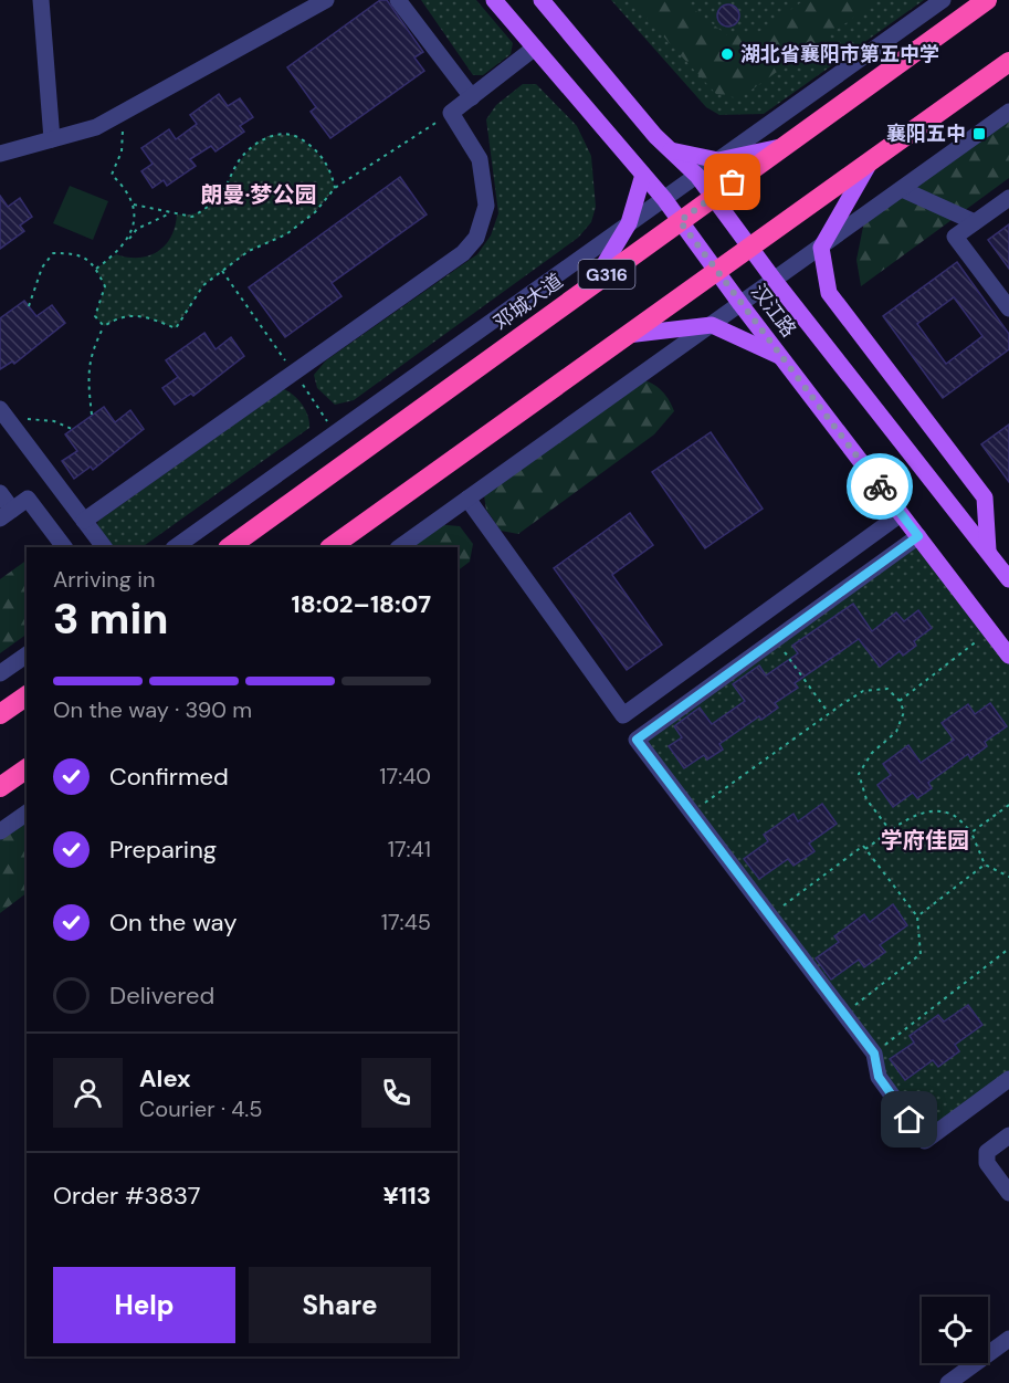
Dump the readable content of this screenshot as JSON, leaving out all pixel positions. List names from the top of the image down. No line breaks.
{"streets":{"highway":["G316","邓城大道"],"main road":["汉江路"]},"crossings":[["邓城大道","汉江路"]],"districts":["朗曼·梦公园","学府佳园"],"places":{"other":["湖北省襄阳市第五中学"],"transit":["襄阳五中"]},"page":{"heading":["3 min","Arriving in","18:02–18:07"],"panel":["Alex","Courier · 4.5","Order #3837","¥113"],"bar":"On the way · 390 m","list":[["Confirmed","17:40"],["Preparing","17:41"],["On the way","17:45"],"Delivered"],"buttons":["Help","Share"]}}
